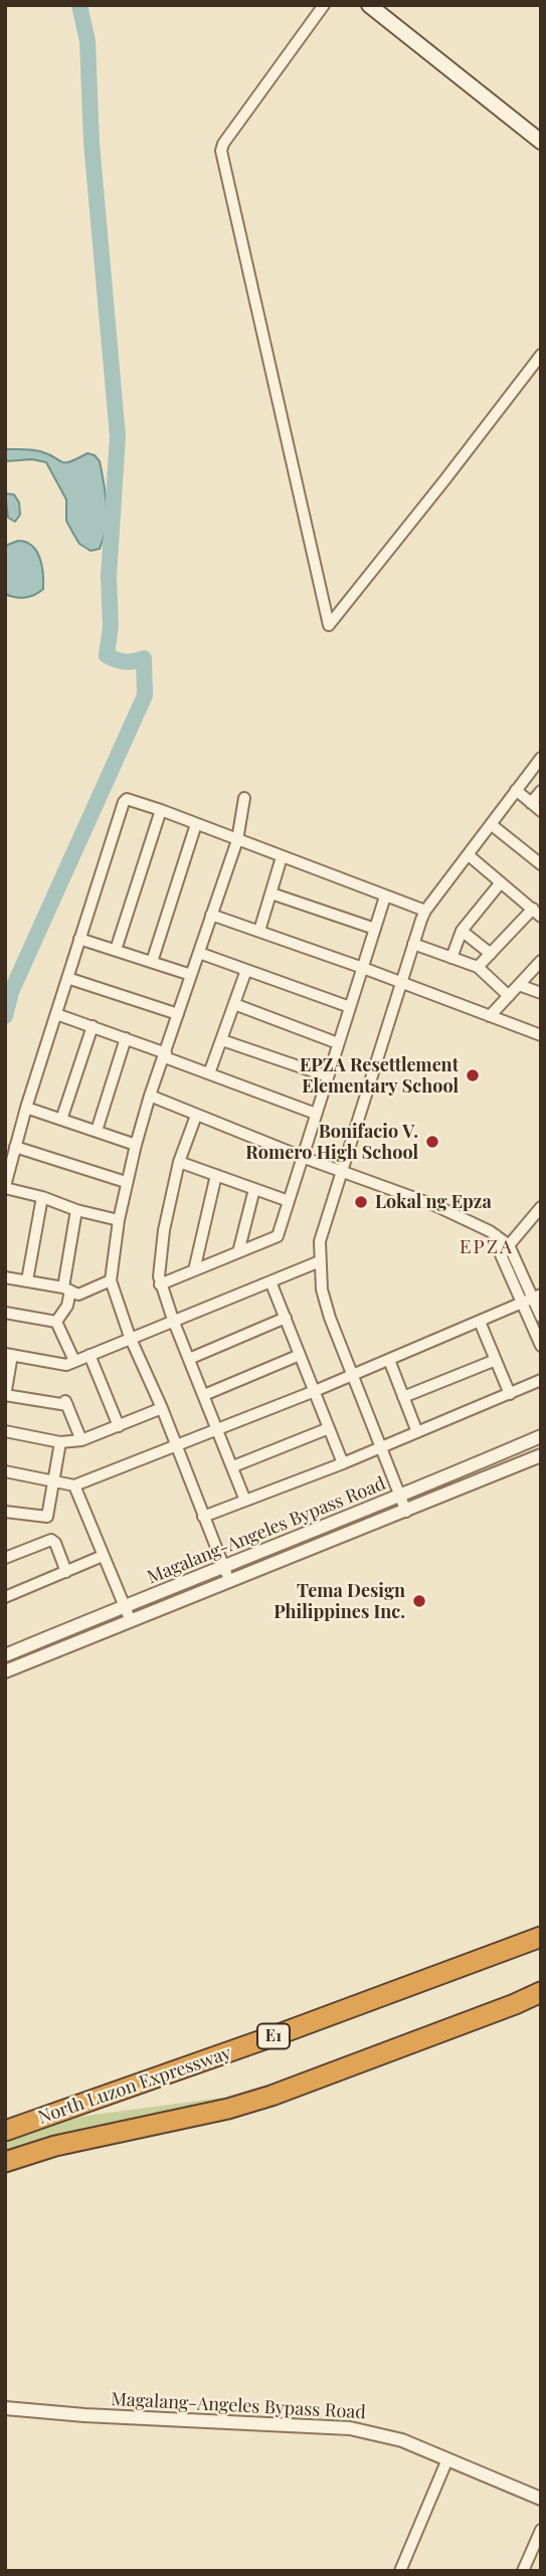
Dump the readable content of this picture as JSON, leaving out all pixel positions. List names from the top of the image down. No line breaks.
{"streets":{"highway":["E1","North Luzon Expressway"],"street":["Magalang-Angeles Bypass Road"]},"districts":["EPZA"],"places":["EPZA Resettlement Elementary School","Bonifacio V. Romero High School","Lokal ng Epza","Tema Design Philippines Inc."]}
